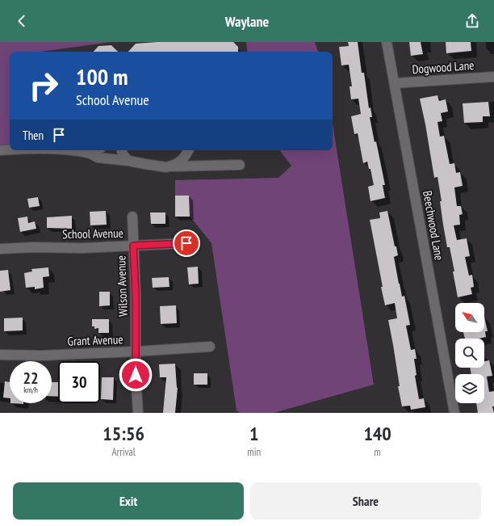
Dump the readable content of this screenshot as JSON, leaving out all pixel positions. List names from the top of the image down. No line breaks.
{"streets":{"street":["Dogwood Lane","Beechwood Lane","School Avenue","Wilson Avenue","Grant Avenue"]},"crossings":[["Dogwood Lane","Beechwood Lane"],["School Avenue","Wilson Avenue"],["Wilson Avenue","Grant Avenue"]],"north":"top left","page":{"header":"Waylane","turn":["100 m","School Avenue"],"then":"Then","speed":"22 km/h","limit":"30","eta":["15:56","Arrival","1","min","140","m"],"buttons":["Exit","Share"]}}
